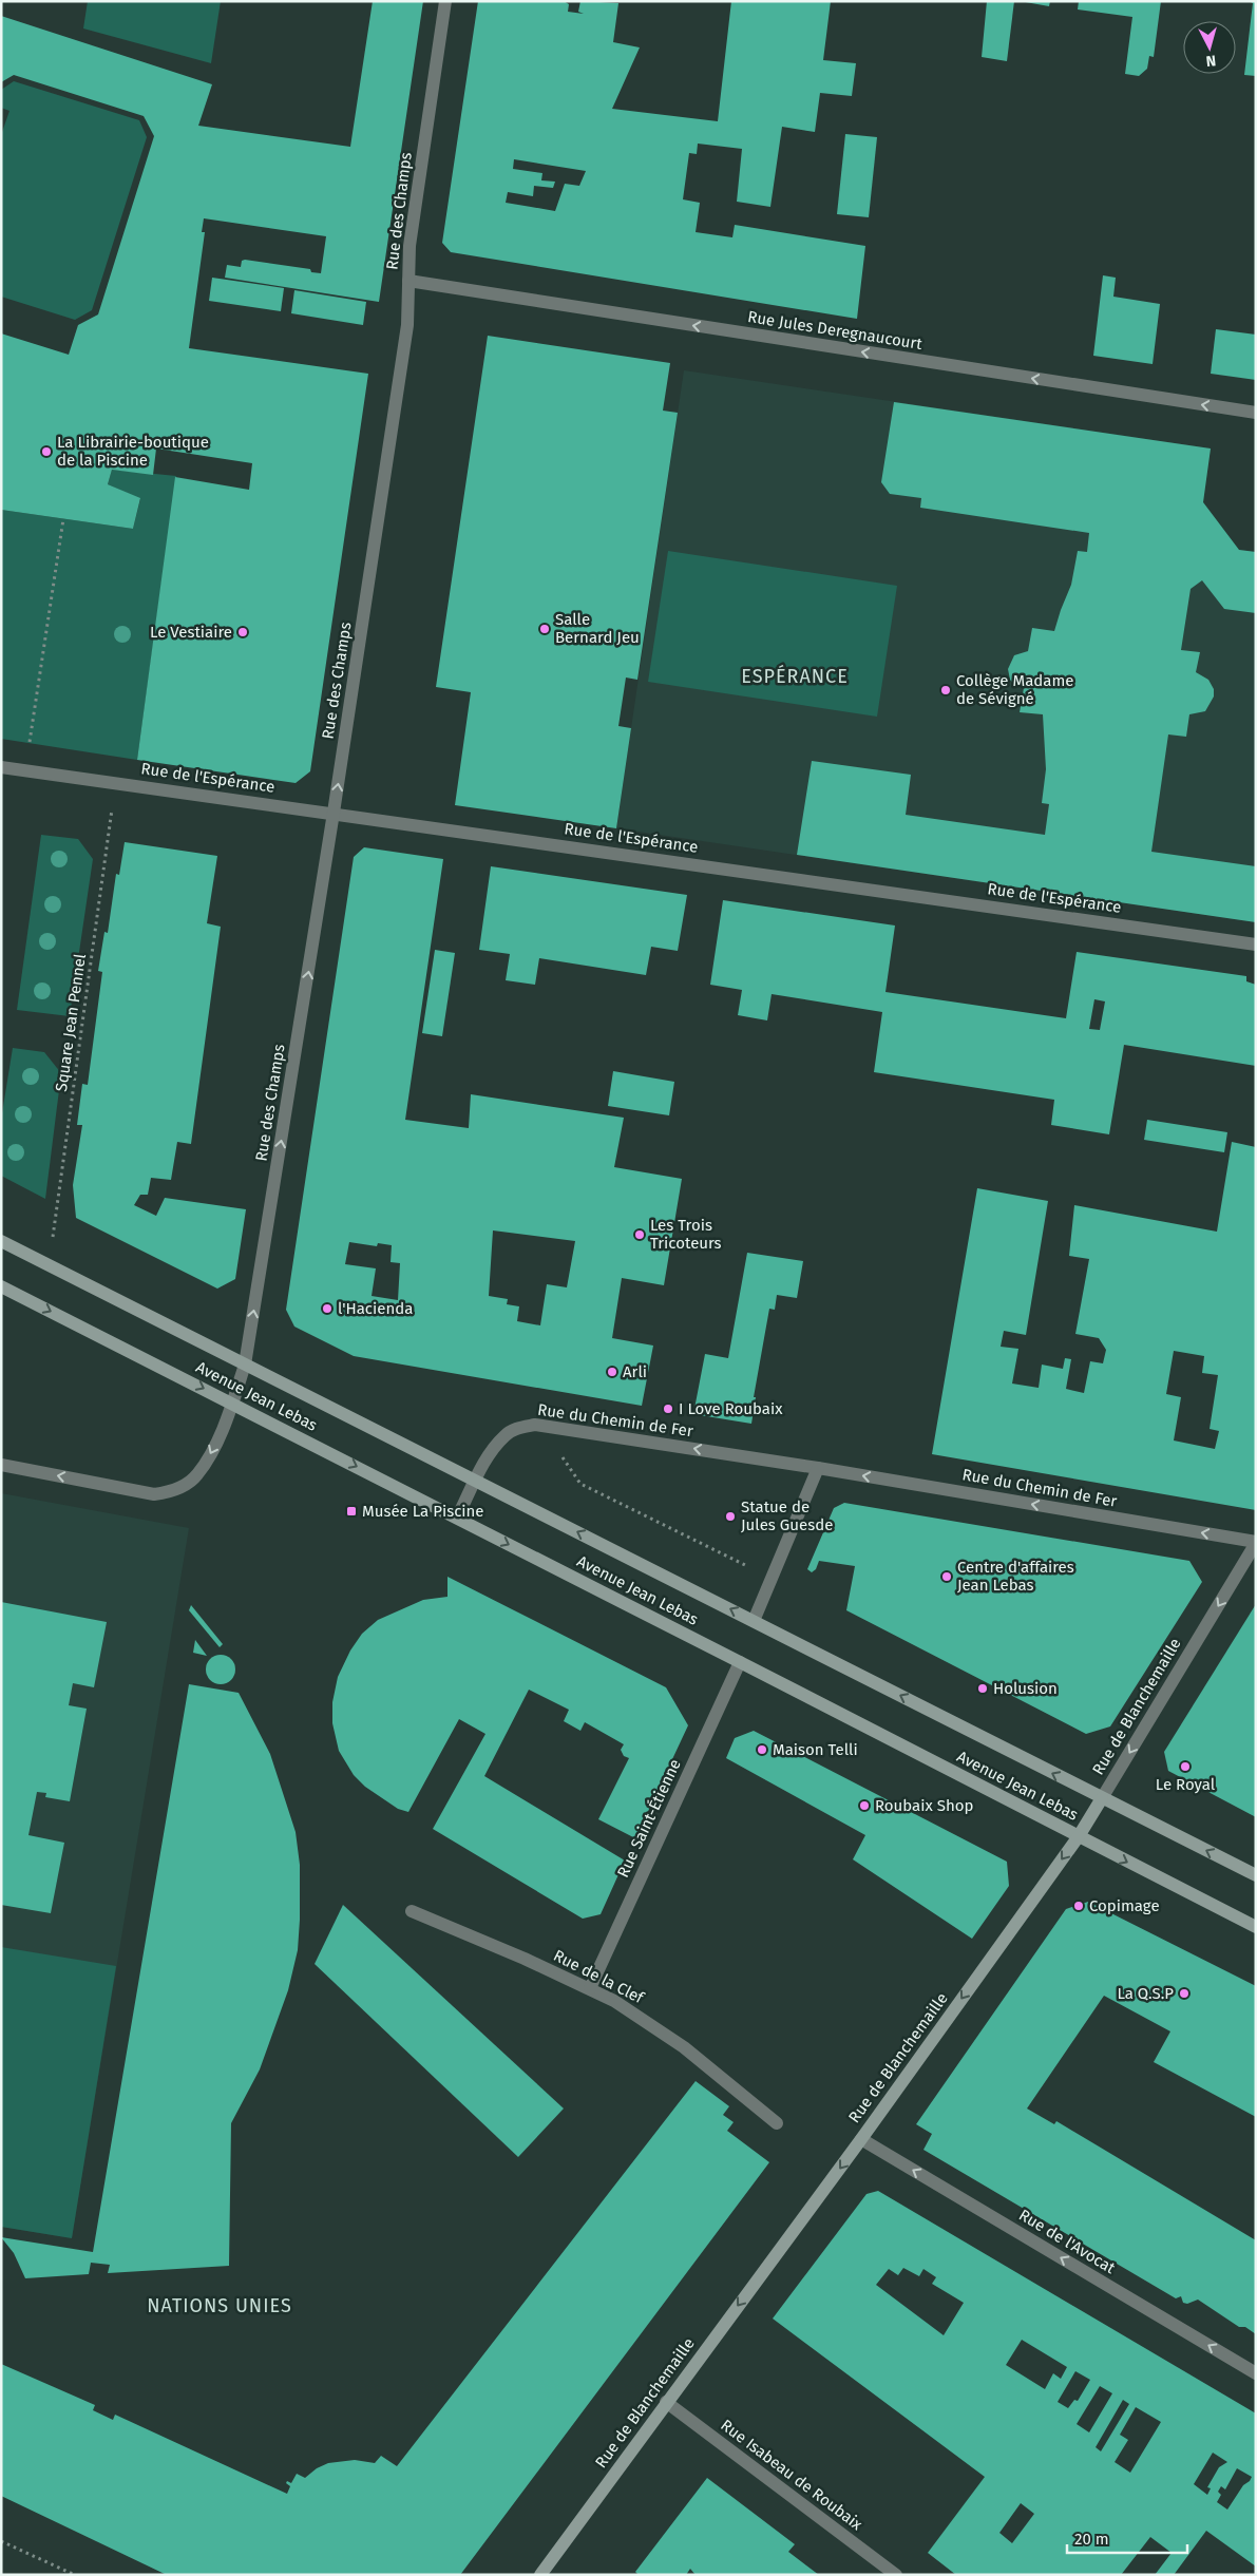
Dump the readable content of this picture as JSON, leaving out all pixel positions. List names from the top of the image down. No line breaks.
{"streets":{"main road":["Avenue Jean Lebas","Rue de Blanchemaille"],"street":["Rue des Champs","Rue Jules Deregnaucourt","Rue de l'Espérance","Rue du Chemin de Fer","Rue Saint-Étienne","Rue de la Clef","Rue de l'Avocat","Rue Isabeau de Roubaix"],"path":["Square Jean Pennel"]},"crossings":[["Rue des Champs","Rue Jules Deregnaucourt"],["Rue des Champs","Rue de l'Espérance"],["Rue des Champs","Avenue Jean Lebas"],["Rue de l'Espérance","Square Jean Pennel"],["Square Jean Pennel","Avenue Jean Lebas"],["Avenue Jean Lebas","Rue du Chemin de Fer"],["Avenue Jean Lebas","Rue de Blanchemaille"],["Avenue Jean Lebas","Rue Saint-Étienne"],["Rue du Chemin de Fer","Rue de Blanchemaille"],["Rue de Blanchemaille","Rue de l'Avocat"],["Rue de Blanchemaille","Rue Isabeau de Roubaix"],["Rue Saint-Étienne","Rue de la Clef"]],"one_way":["Rue Jules Deregnaucourt","Rue du Chemin de Fer","Rue de Blanchemaille","Rue de l'Avocat"],"districts":["ESPÉRANCE","NATIONS UNIES"],"places":{"other":["La Librairie-boutique de la Piscine","Salle Bernard Jeu","Le Vestiaire","Collège Madame de Sévigné","Les Trois Tricoteurs","l'Hacienda","Arli","I Love Roubaix","Statue de Jules Guesde","Centre d'affaires Jean Lebas","Holusion","Maison Telli","Le Royal","Roubaix Shop","Copimage","La Q.S.P"],"transit":["Musée La Piscine"]},"scale_bar":"20 m","north":"bottom"}
